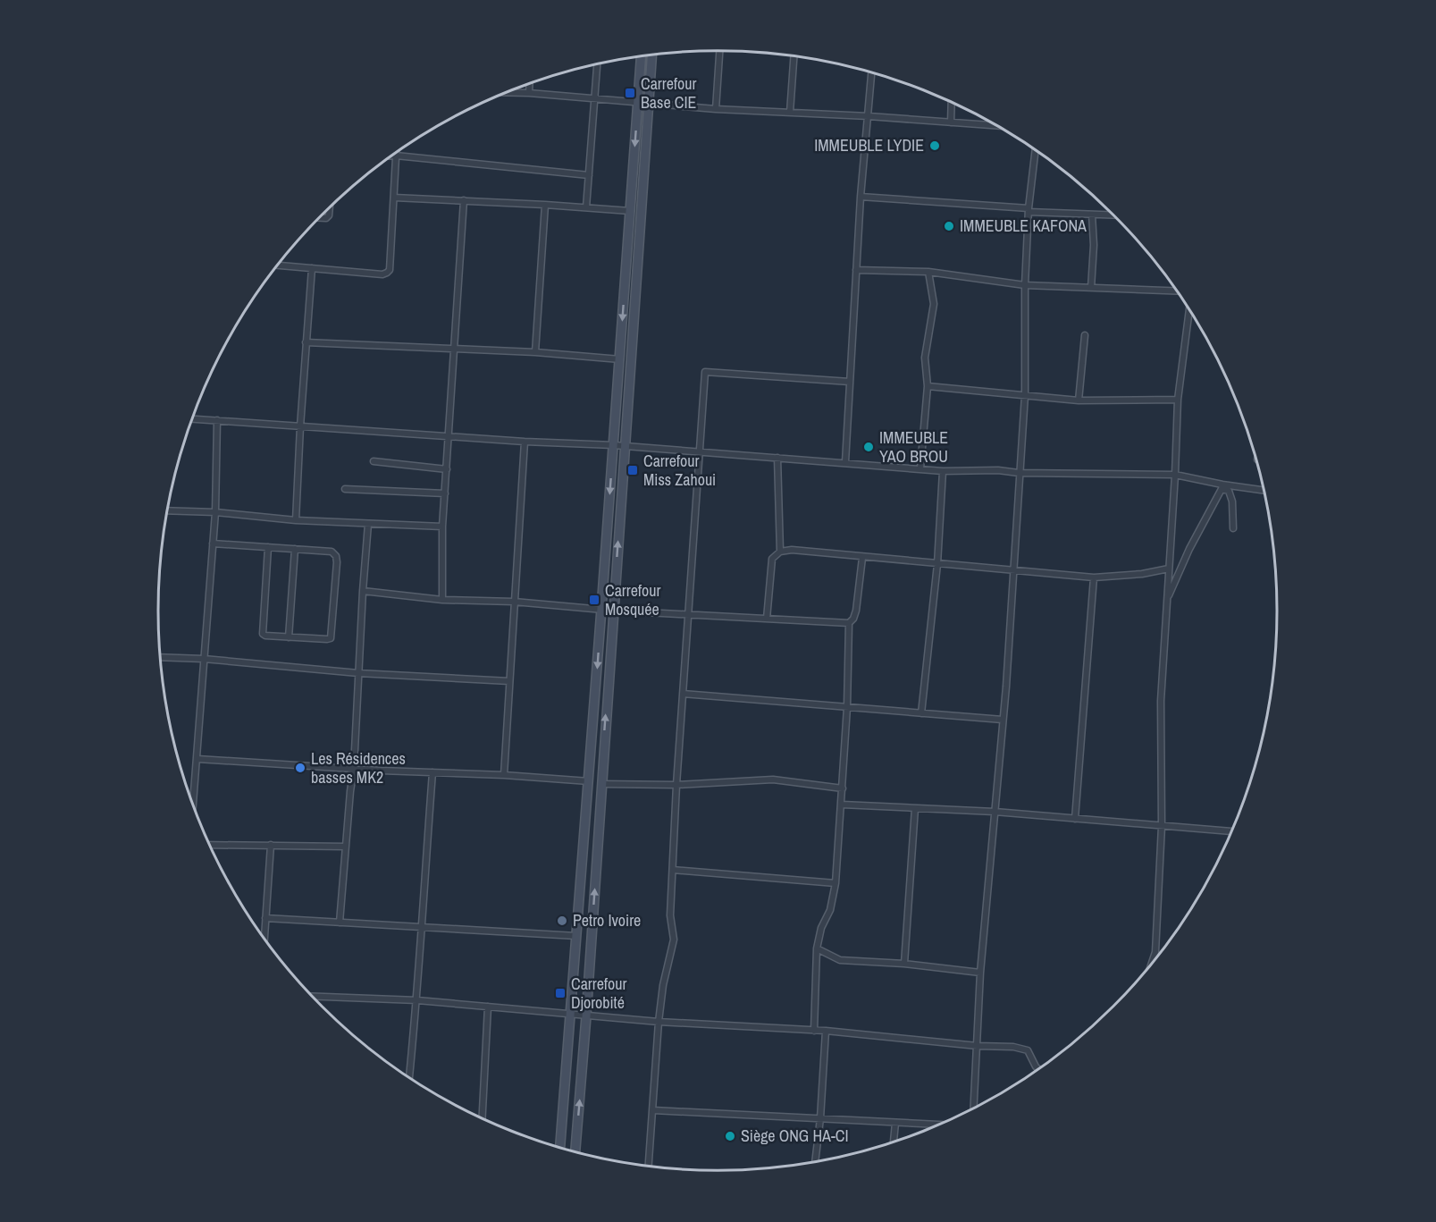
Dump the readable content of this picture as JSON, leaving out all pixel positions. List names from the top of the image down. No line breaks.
{"places":{"transit":["Carrefour Base CIE","Carrefour Miss Zahoui","Carrefour Mosquée","Carrefour Djorobité"],"other":["IMMEUBLE LYDIE","IMMEUBLE KAFONA","IMMEUBLE YAO BROU","Les Résidences basses MK2","Petro Ivoire","Siège ONG HA-CI"]}}
